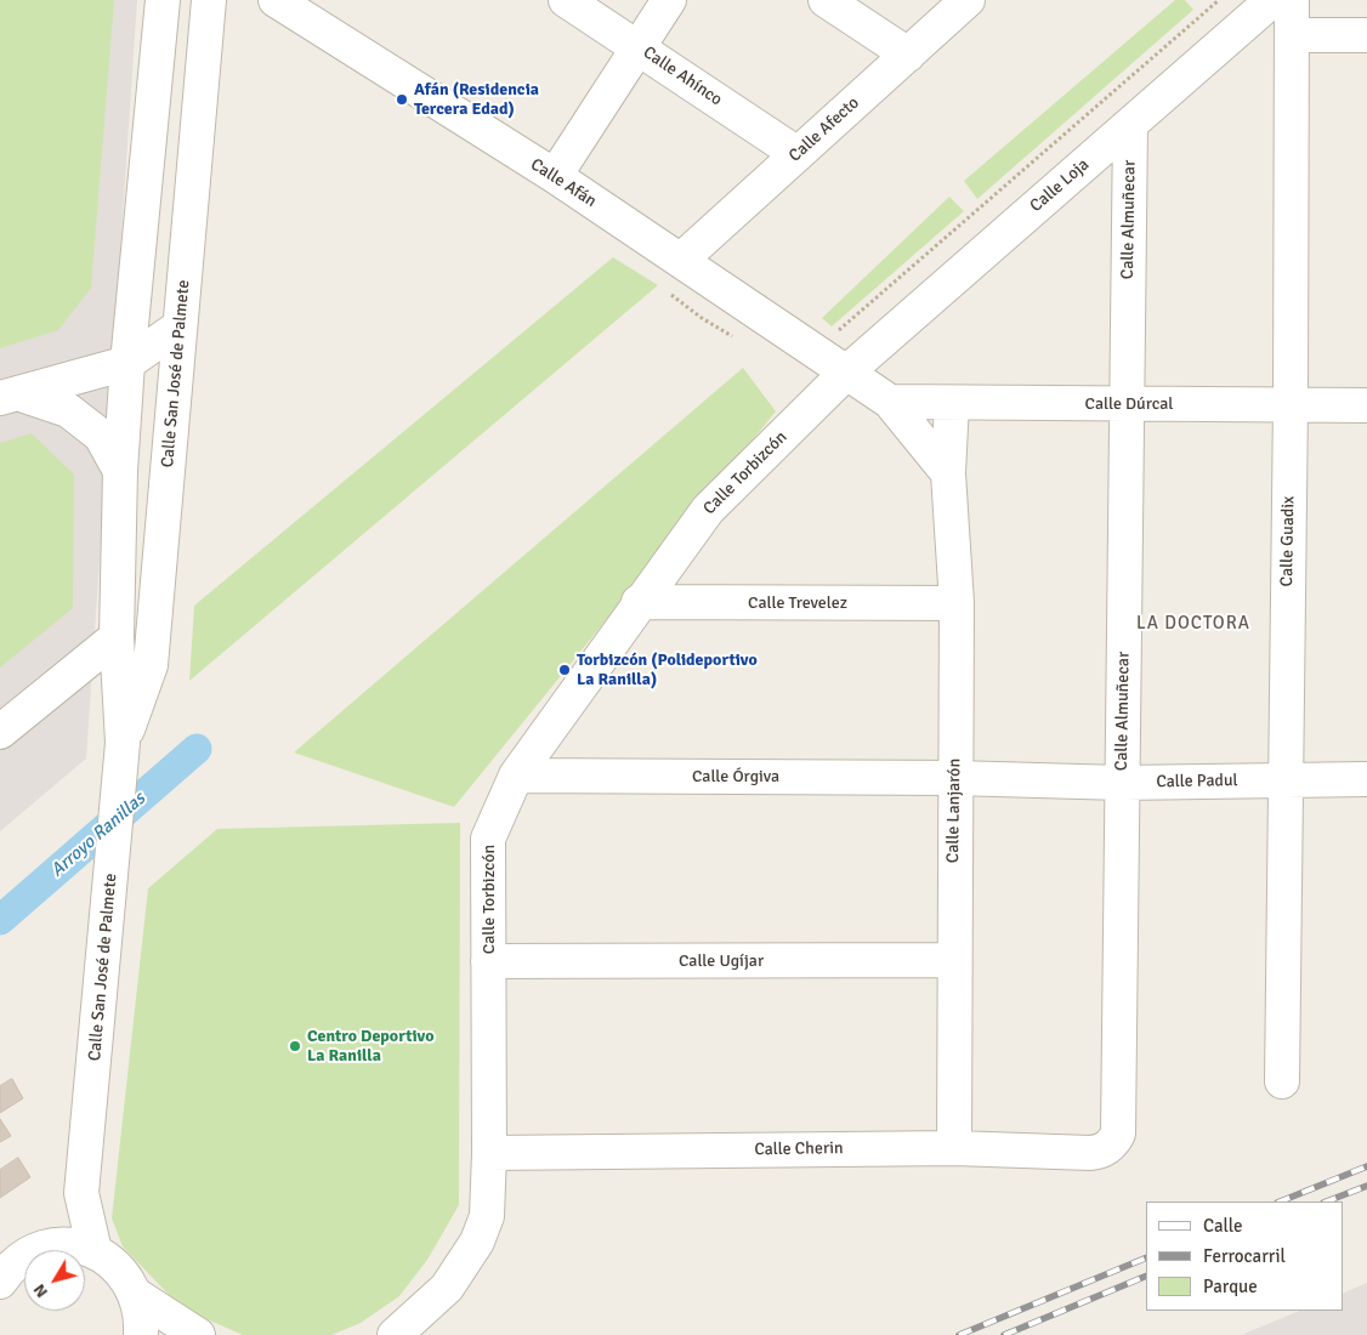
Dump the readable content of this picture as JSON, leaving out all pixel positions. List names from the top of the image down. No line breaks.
{"streets":{"street":["Calle Ahínco","Calle Afecto","Calle Afán","Calle Loja","Calle Almuñecar","Calle San José de Palmete","Calle Dúrcal","Calle Torbizcón","Calle Guadix","Calle Trevelez","Calle Órgiva","Calle Padul","Calle Lanjarón","Calle Ugíjar","Calle Cherin"]},"crossings":[["Calle Ahínco","Calle Afecto"],["Calle Afecto","Calle Afán"],["Calle Afán","Calle Loja"],["Calle Afán","Calle Torbizcón"],["Calle Loja","Calle Almuñecar"],["Calle Loja","Calle Torbizcón"],["Calle Almuñecar","Calle Dúrcal"],["Calle Almuñecar","Calle Padul"],["Calle Almuñecar","Calle Cherin"],["Calle Dúrcal","Calle Guadix"],["Calle Dúrcal","Calle Lanjarón"],["Calle Torbizcón","Calle Trevelez"],["Calle Torbizcón","Calle Órgiva"],["Calle Torbizcón","Calle Ugíjar"],["Calle Torbizcón","Calle Cherin"],["Calle Guadix","Calle Padul"],["Calle Trevelez","Calle Lanjarón"],["Calle Órgiva","Calle Padul"],["Calle Órgiva","Calle Lanjarón"],["Calle Padul","Calle Lanjarón"],["Calle Lanjarón","Calle Ugíjar"],["Calle Lanjarón","Calle Cherin"]],"districts":["LA DOCTORA"],"water":["Arroyo Ranillas"],"places":["Afán (Residencia Tercera Edad)","Torbizcón (Polideportivo La Ranilla)","Centro Deportivo La Ranilla"],"legend":["Calle","Ferrocarril","Parque"],"north":"bottom left"}
